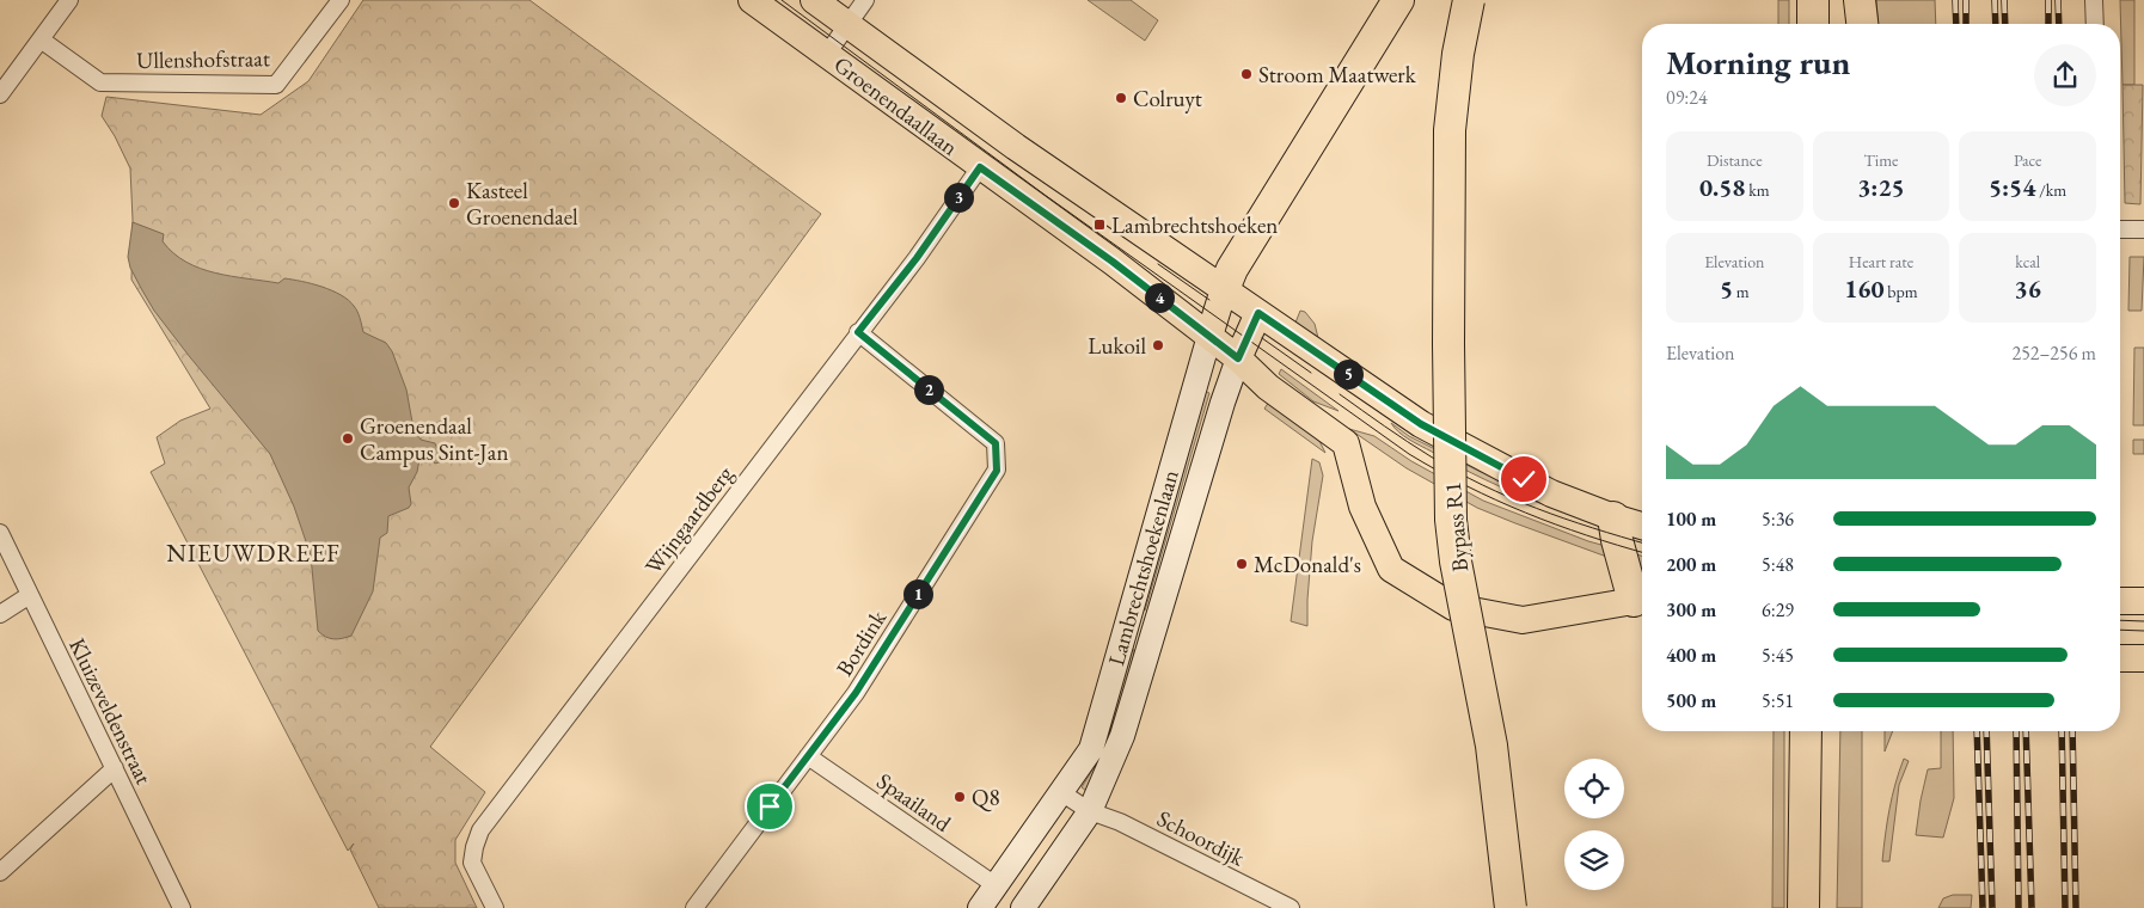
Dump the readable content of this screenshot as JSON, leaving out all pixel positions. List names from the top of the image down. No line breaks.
{"streets":{"highway":["Bypass R1"],"main road":["Groenendaallaan"],"street":["Ullenshofstraat","Wijngaardberg","Lambrechtshoekenlaan","Bordink","Kluizeveldenstraat","Spaailand","Schoordijk"]},"crossings":[["Groenendaallaan","Wijngaardberg"],["Groenendaallaan","Lambrechtshoekenlaan"],["Wijngaardberg","Bordink"],["Lambrechtshoekenlaan","Spaailand"],["Lambrechtshoekenlaan","Schoordijk"],["Bordink","Spaailand"]],"districts":["NIEUWDREEF"],"places":{"other":["Stroom Maatwerk","Colruyt","Kasteel Groenendael","Lukoil","Groenendaal Campus Sint-Jan","McDonald's","Q8"],"transit":["Lambrechtshoeken"]},"page":{"heading":["Morning run","09:24"],"stats":[["Distance","0.58 km"],["Time","3:25"],["Pace","5:54 /km"],["Elevation","5 m"],["Heart rate","160 bpm"],["kcal","36"]],"pins":["3","4","5","2","1"],"chart":["Elevation","252–256 m"],"list":[{"name":"100 m","note":"5:36"},{"name":"200 m","note":"5:48"},{"name":"300 m","note":"6:29"},{"name":"400 m","note":"5:45"},{"name":"500 m","note":"5:51"}]}}
